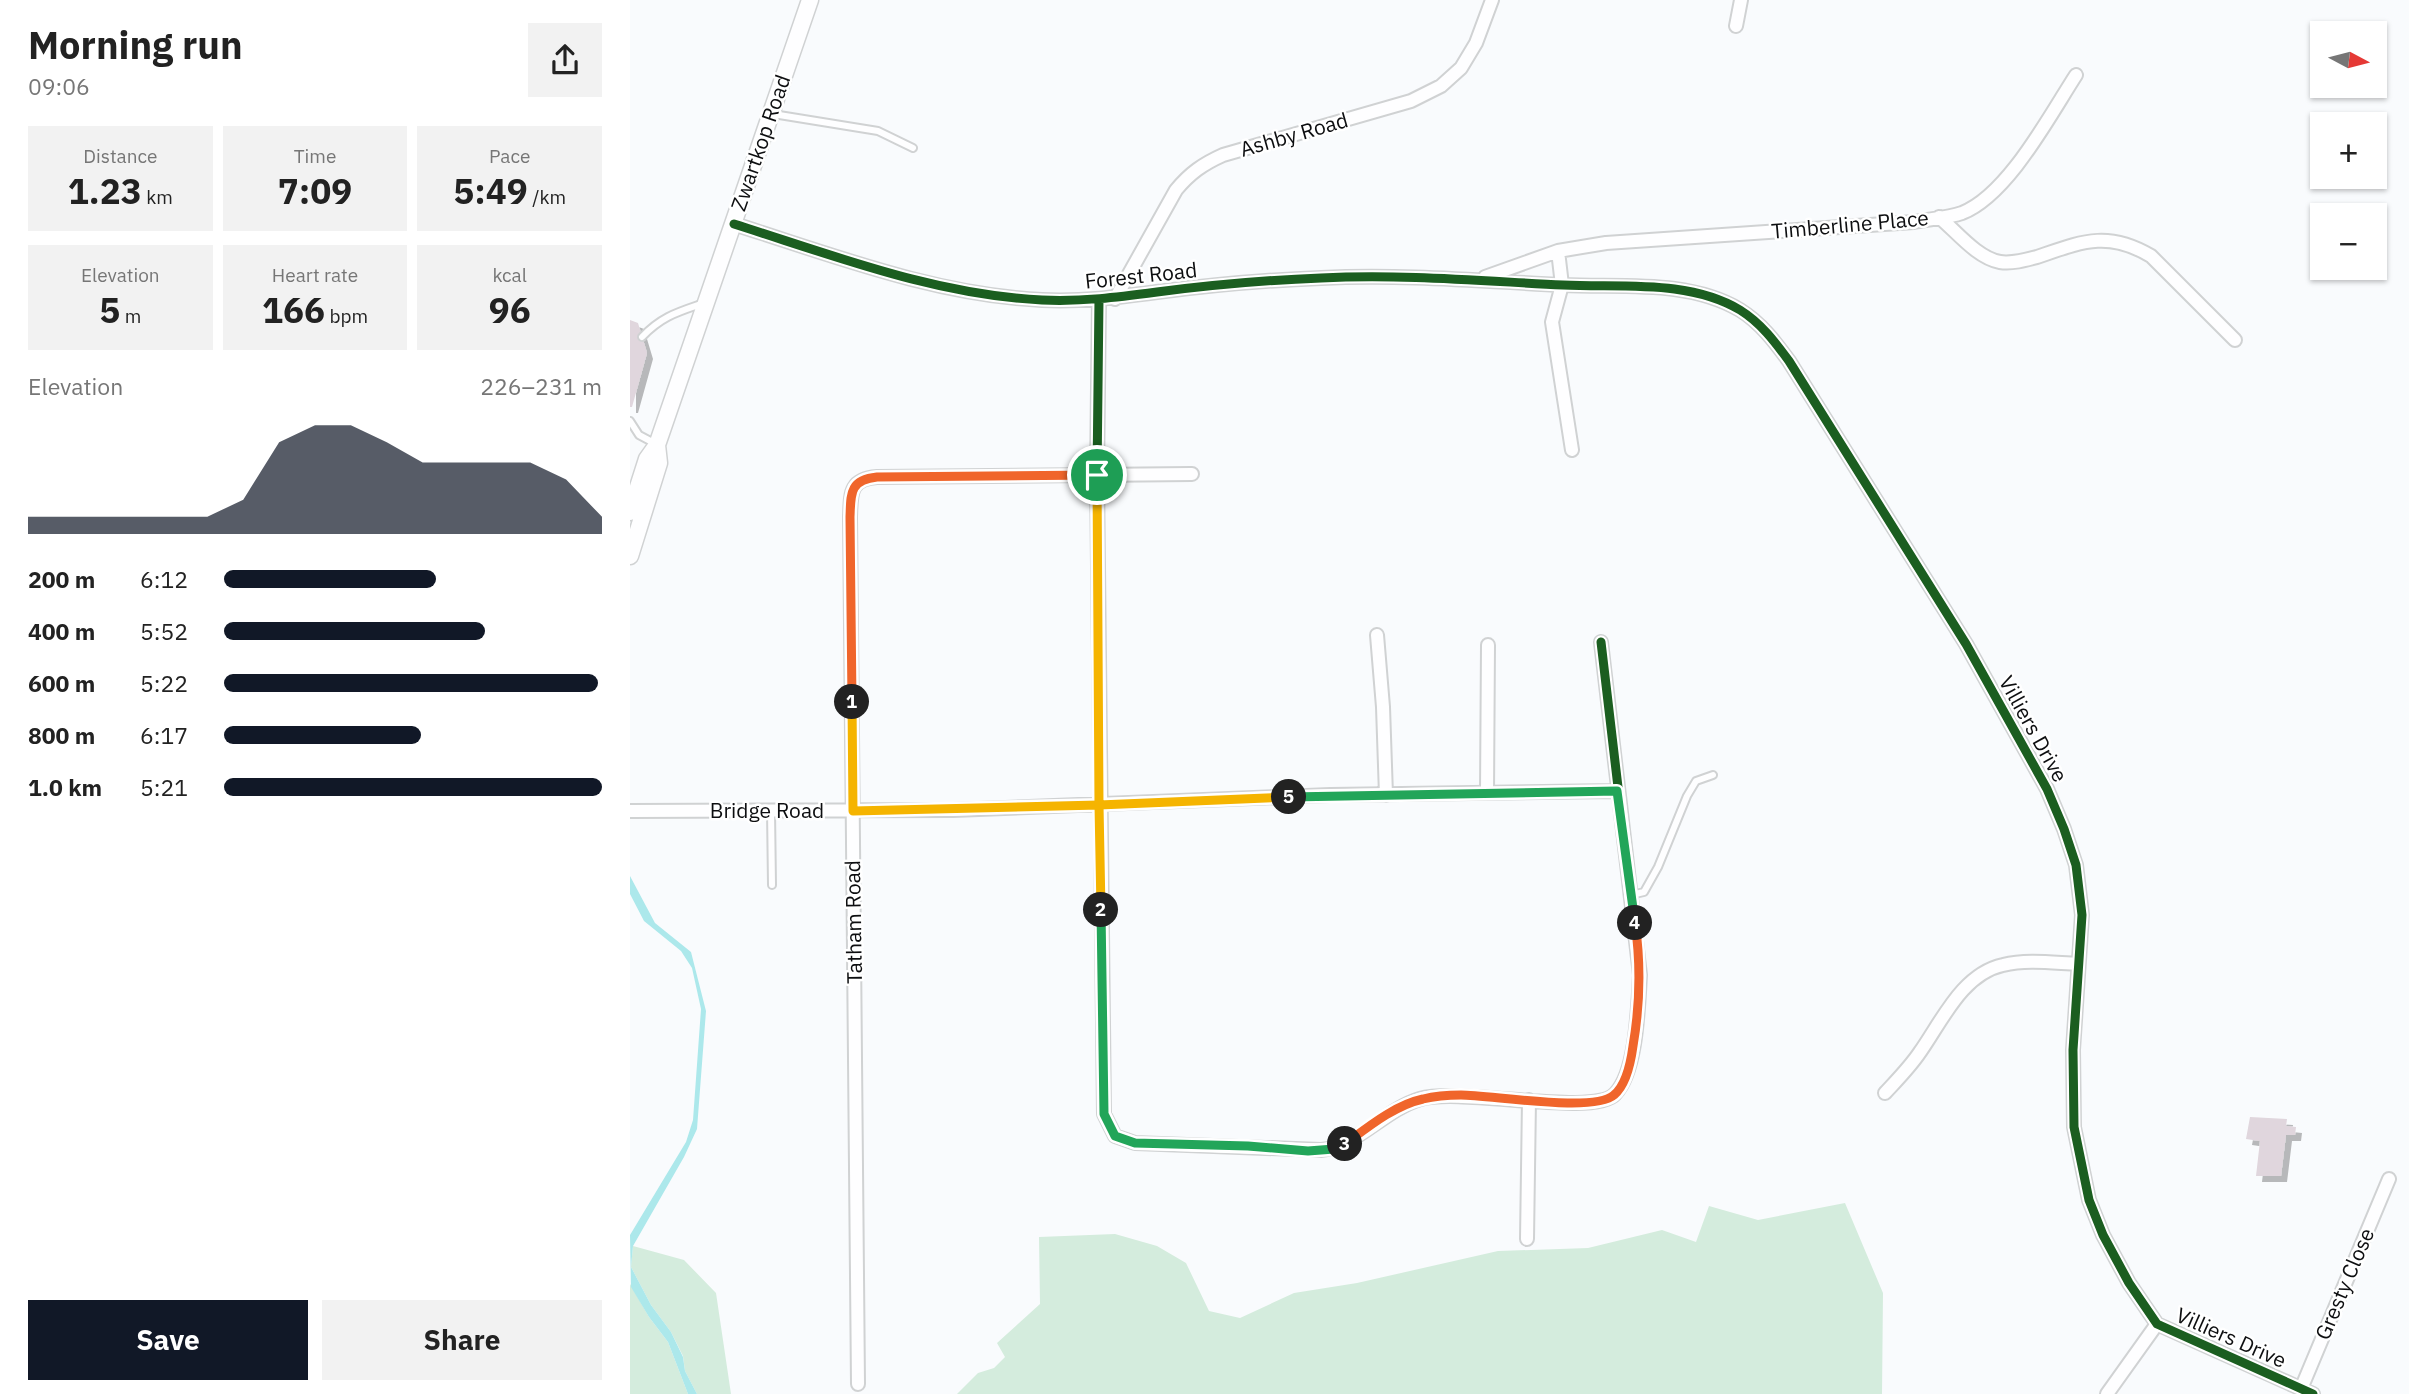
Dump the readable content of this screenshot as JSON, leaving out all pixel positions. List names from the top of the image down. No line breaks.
{"streets":{"street":["Ashby Road","Zwartkop Road","Timberline Place","Forest Road","Villiers Drive","Bridge Road","Tatham Road","Gresty Close"]},"crossings":[["Ashby Road","Forest Road"],["Zwartkop Road","Forest Road"],["Timberline Place","Forest Road"],["Forest Road","Villiers Drive"],["Villiers Drive","Gresty Close"],["Bridge Road","Tatham Road"]],"north":"right","page":{"heading":["Morning run","09:06"],"map_buttons":["+","−"],"stats":[["Distance","1.23 km"],["Time","7:09"],["Pace","5:49 /km"],["Elevation","5 m"],["Heart rate","166 bpm"],["kcal","96"]],"chart":["Elevation","226–231 m"],"list":[{"name":"200 m","note":"6:12"},{"name":"400 m","note":"5:52"},{"name":"600 m","note":"5:22"},{"name":"800 m","note":"6:17"},{"name":"1.0 km","note":"5:21"}],"pins":["1","5","2","4","3"],"buttons":["Save","Share"]}}
